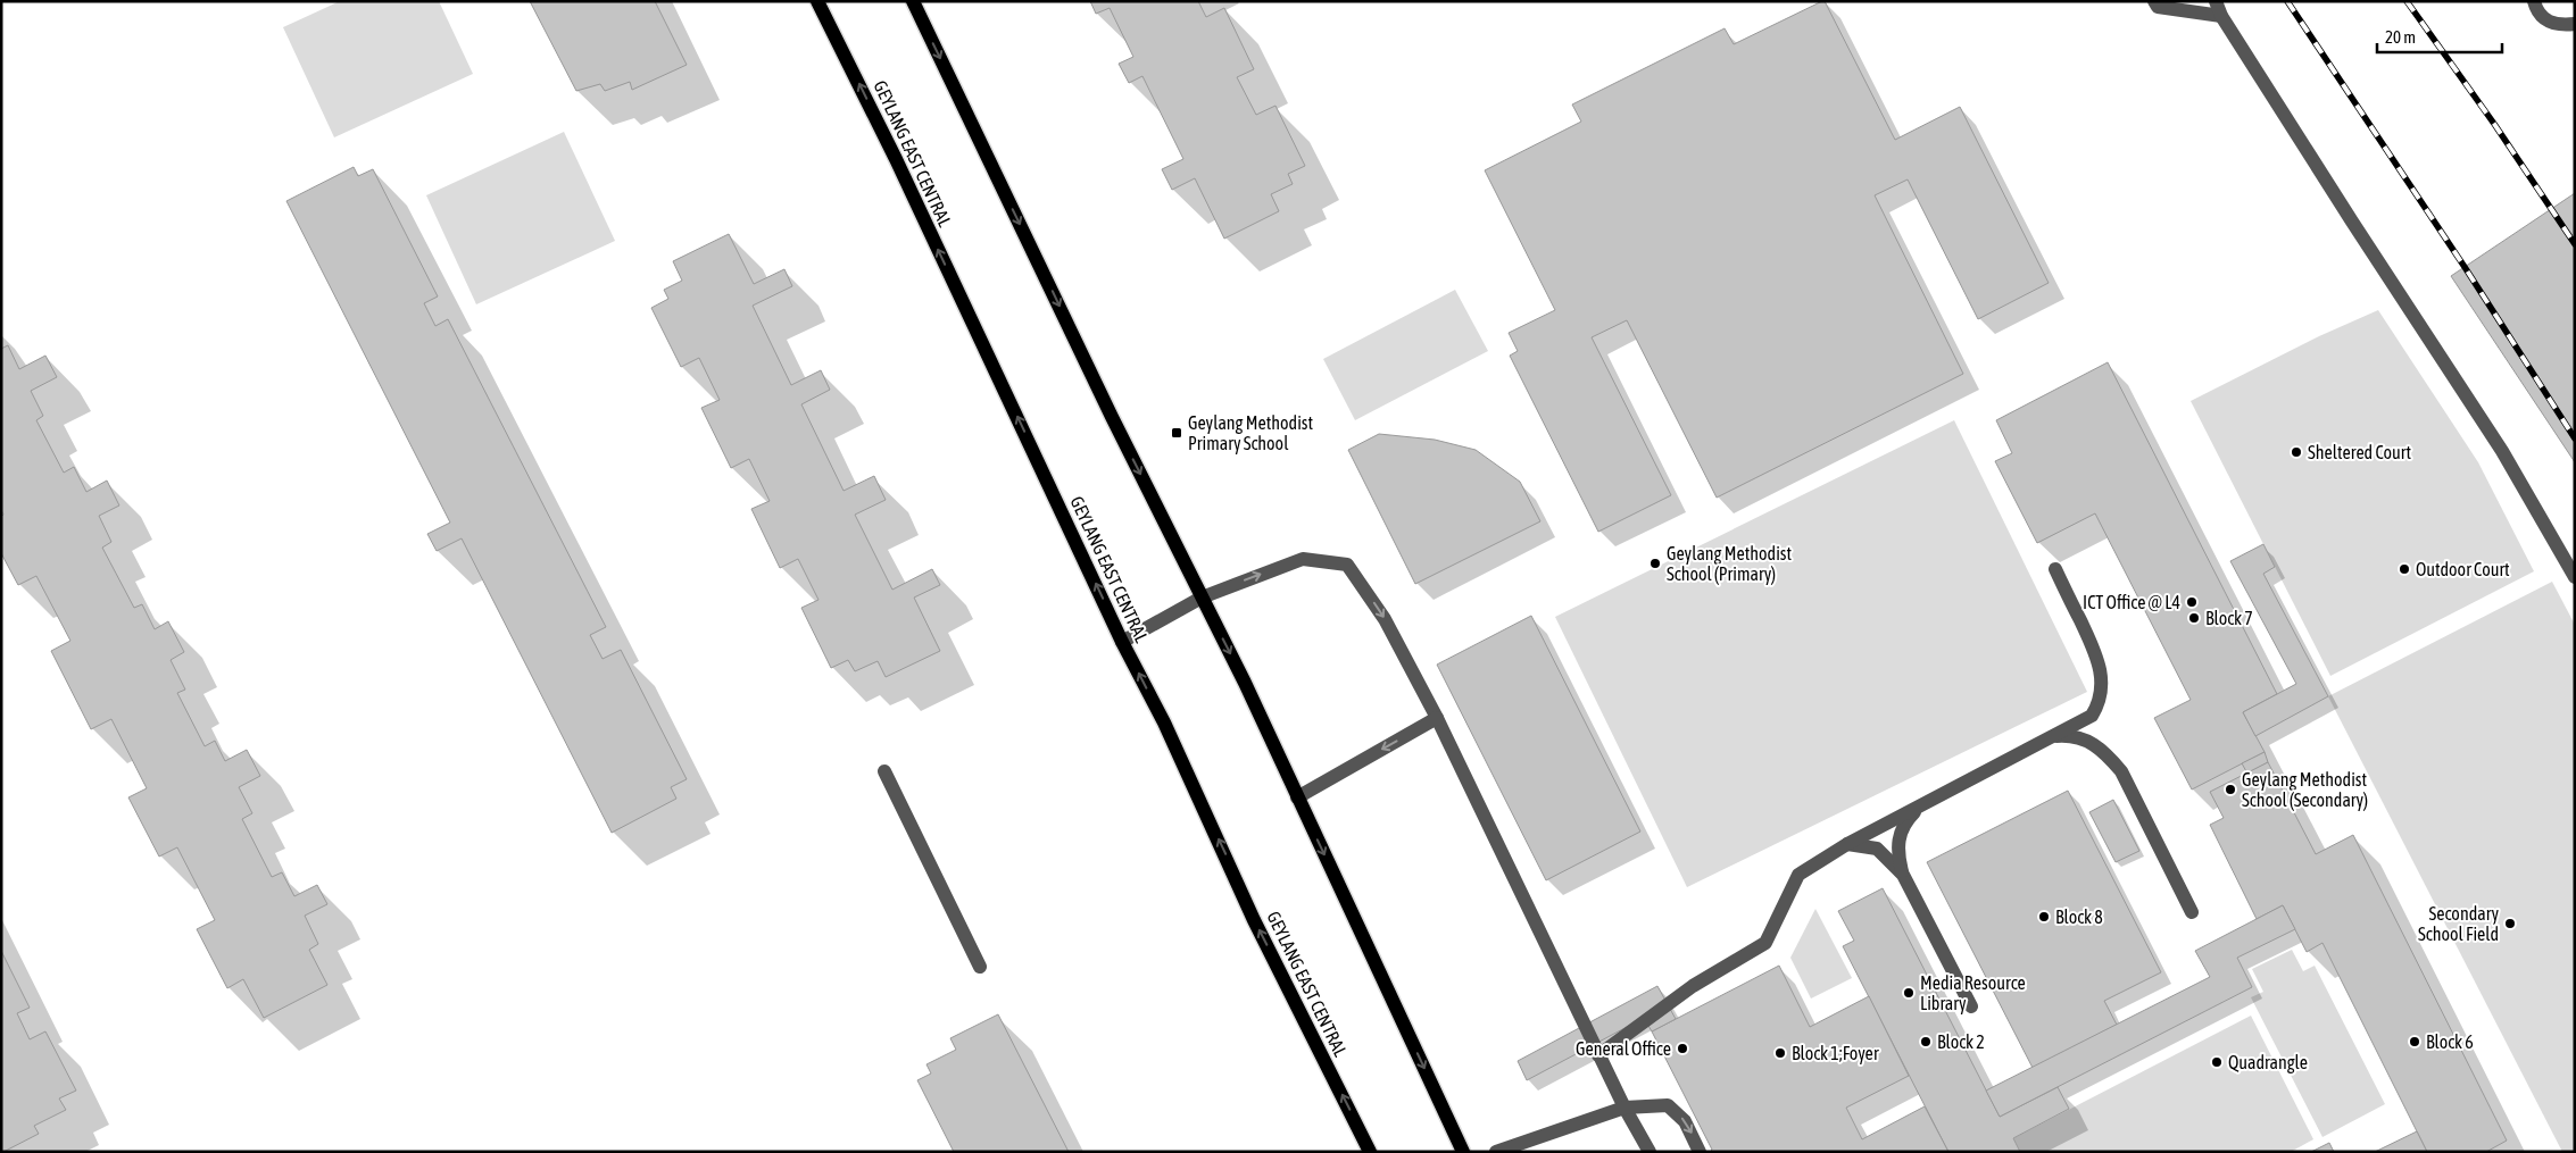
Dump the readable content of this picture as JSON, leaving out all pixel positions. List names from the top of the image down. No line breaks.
{"streets":{"main road":["GEYLANG EAST CENTRAL"]},"places":{"transit":["Geylang Methodist Primary School"],"other":["Sheltered Court","Geylang Methodist School (Primary)","Outdoor Court","ICT Office @ L4","Block 7","Geylang Methodist School (Secondary)","Block 8","Secondary School Field","Media Resource Library","Block 2","Block 6","General Office","Block 1;Foyer","Quadrangle"]},"scale_bar":"20 m"}
